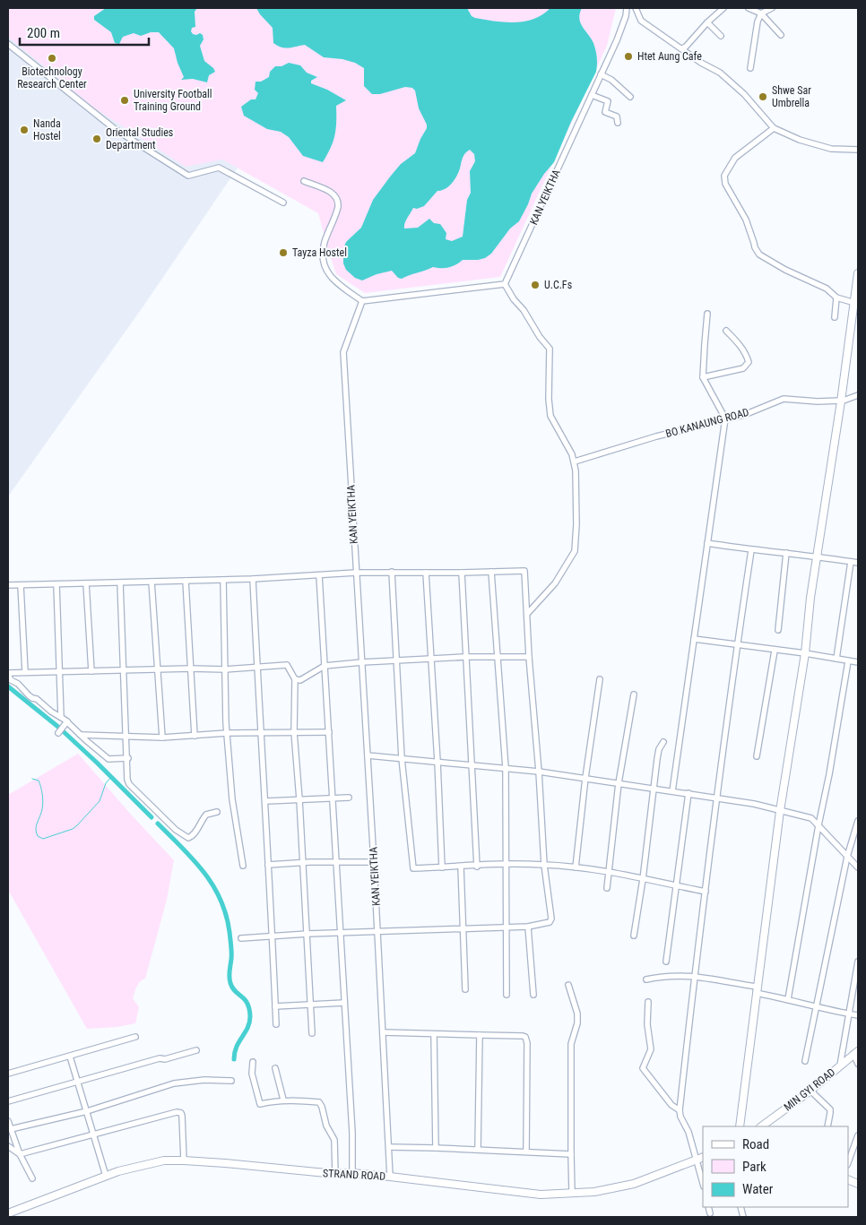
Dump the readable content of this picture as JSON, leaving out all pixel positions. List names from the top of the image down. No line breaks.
{"streets":{"street":["KAN YEIKTHA","BO KANAUNG ROAD","MIN GYI ROAD","STRAND ROAD"]},"crossings":[["KAN YEIKTHA","STRAND ROAD"]],"places":["Htet Aung Cafe","Biotechnology Research Center","Shwe Sar Umbrella","University Football Training Ground","Nanda Hostel","Oriental Studies Department","Tayza Hostel","U.C.Fs"],"legend":["Road","Park","Water"],"scale_bar":"200 m"}
